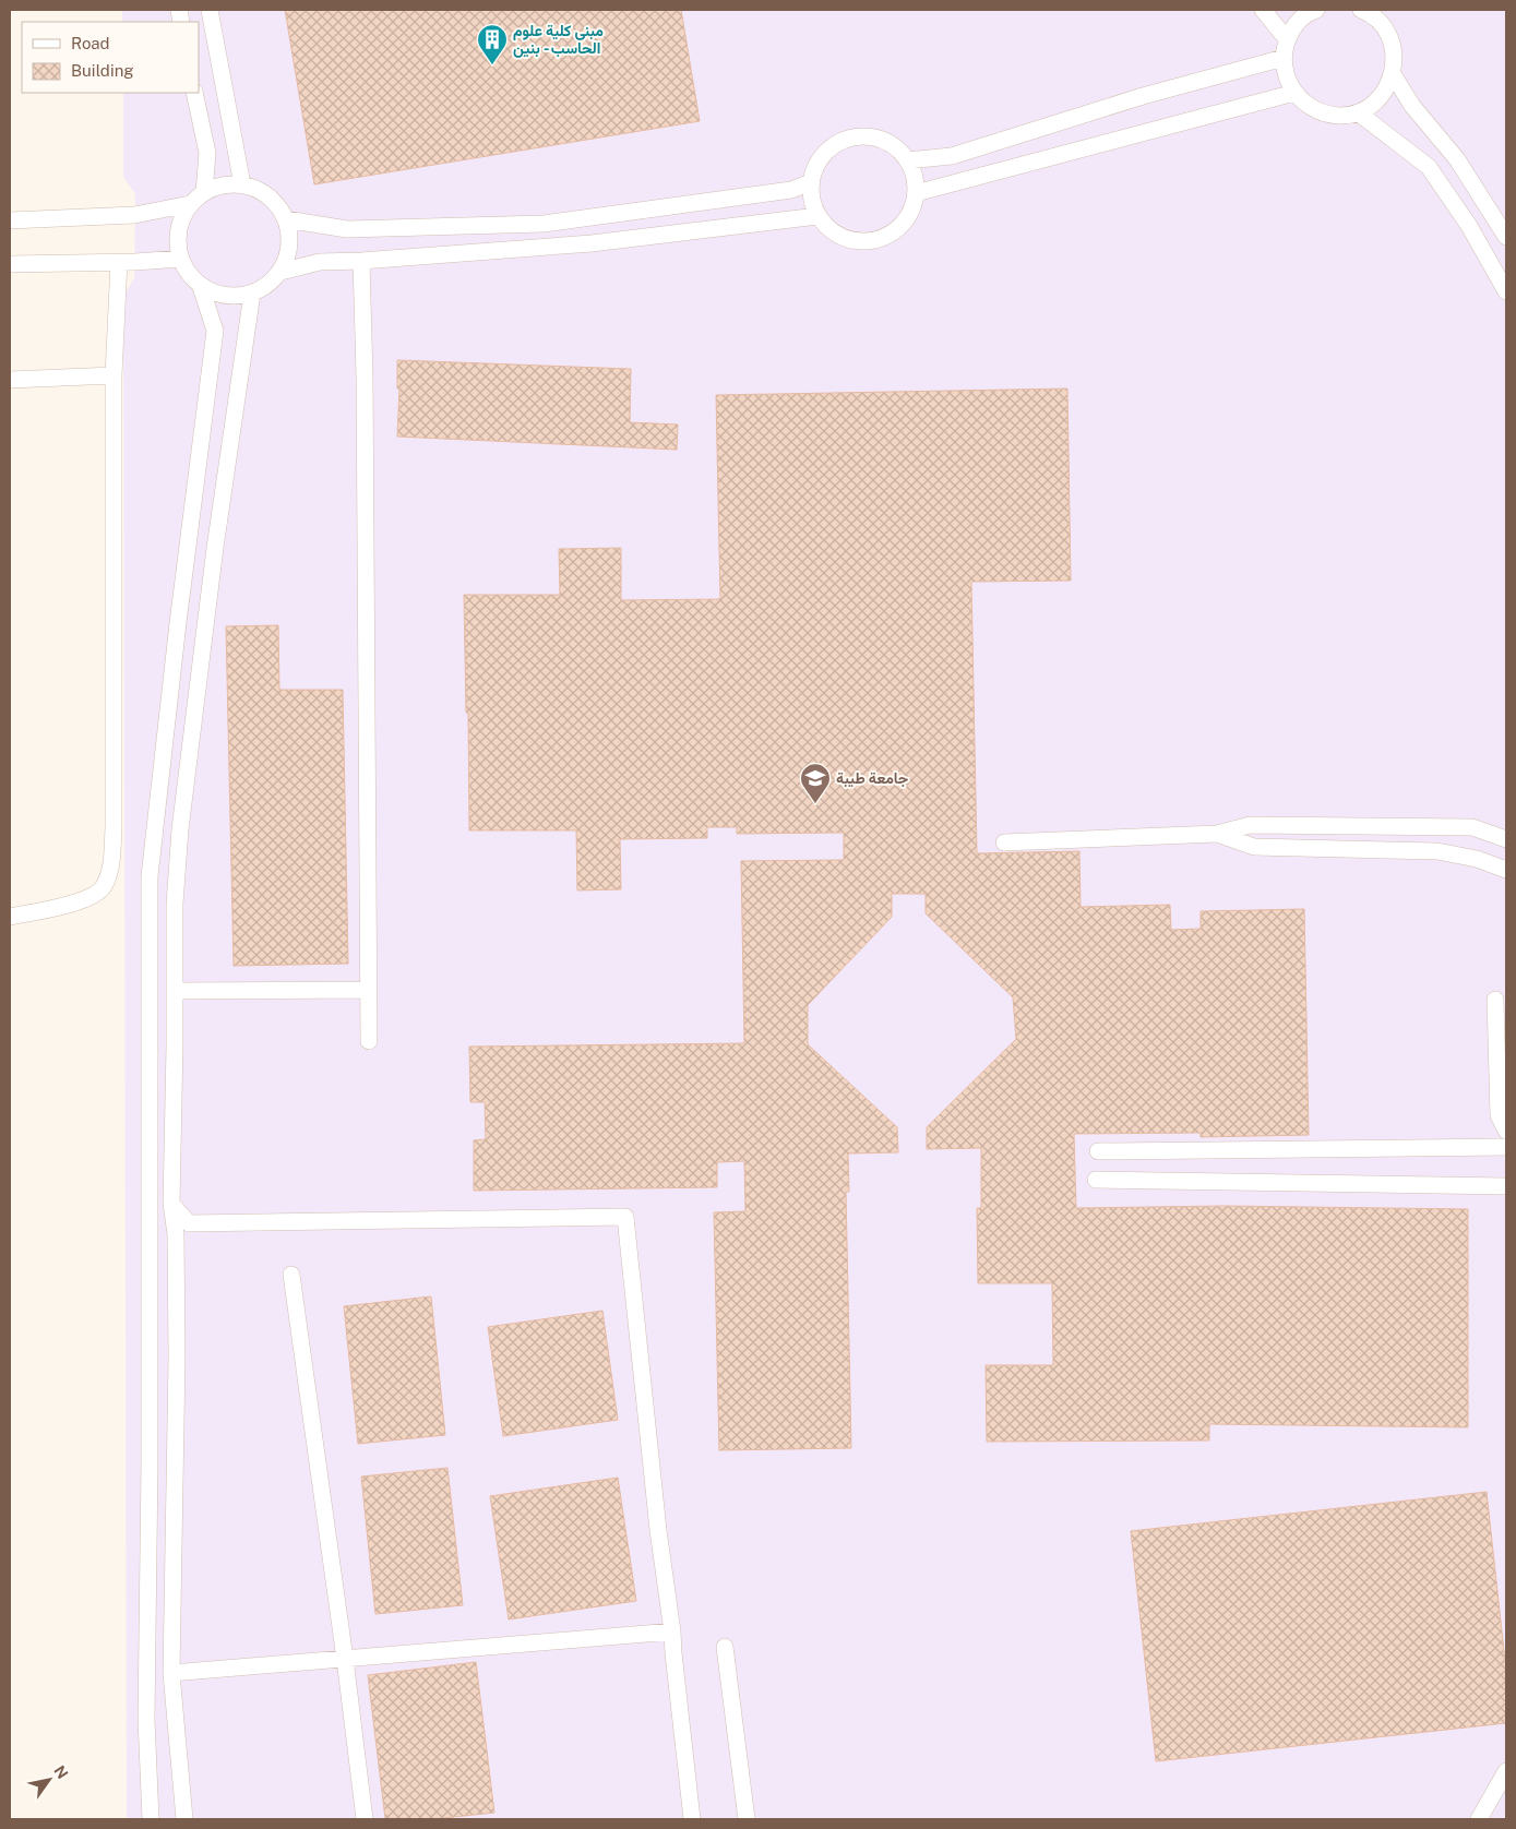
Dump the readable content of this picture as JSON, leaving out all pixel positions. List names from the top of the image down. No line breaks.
{"places":{"building":["مبنى كلية علوم الحاسب - بنين"],"school or university":["جامعة طيبة"]},"legend":["Road","Building"],"north":"top right"}
